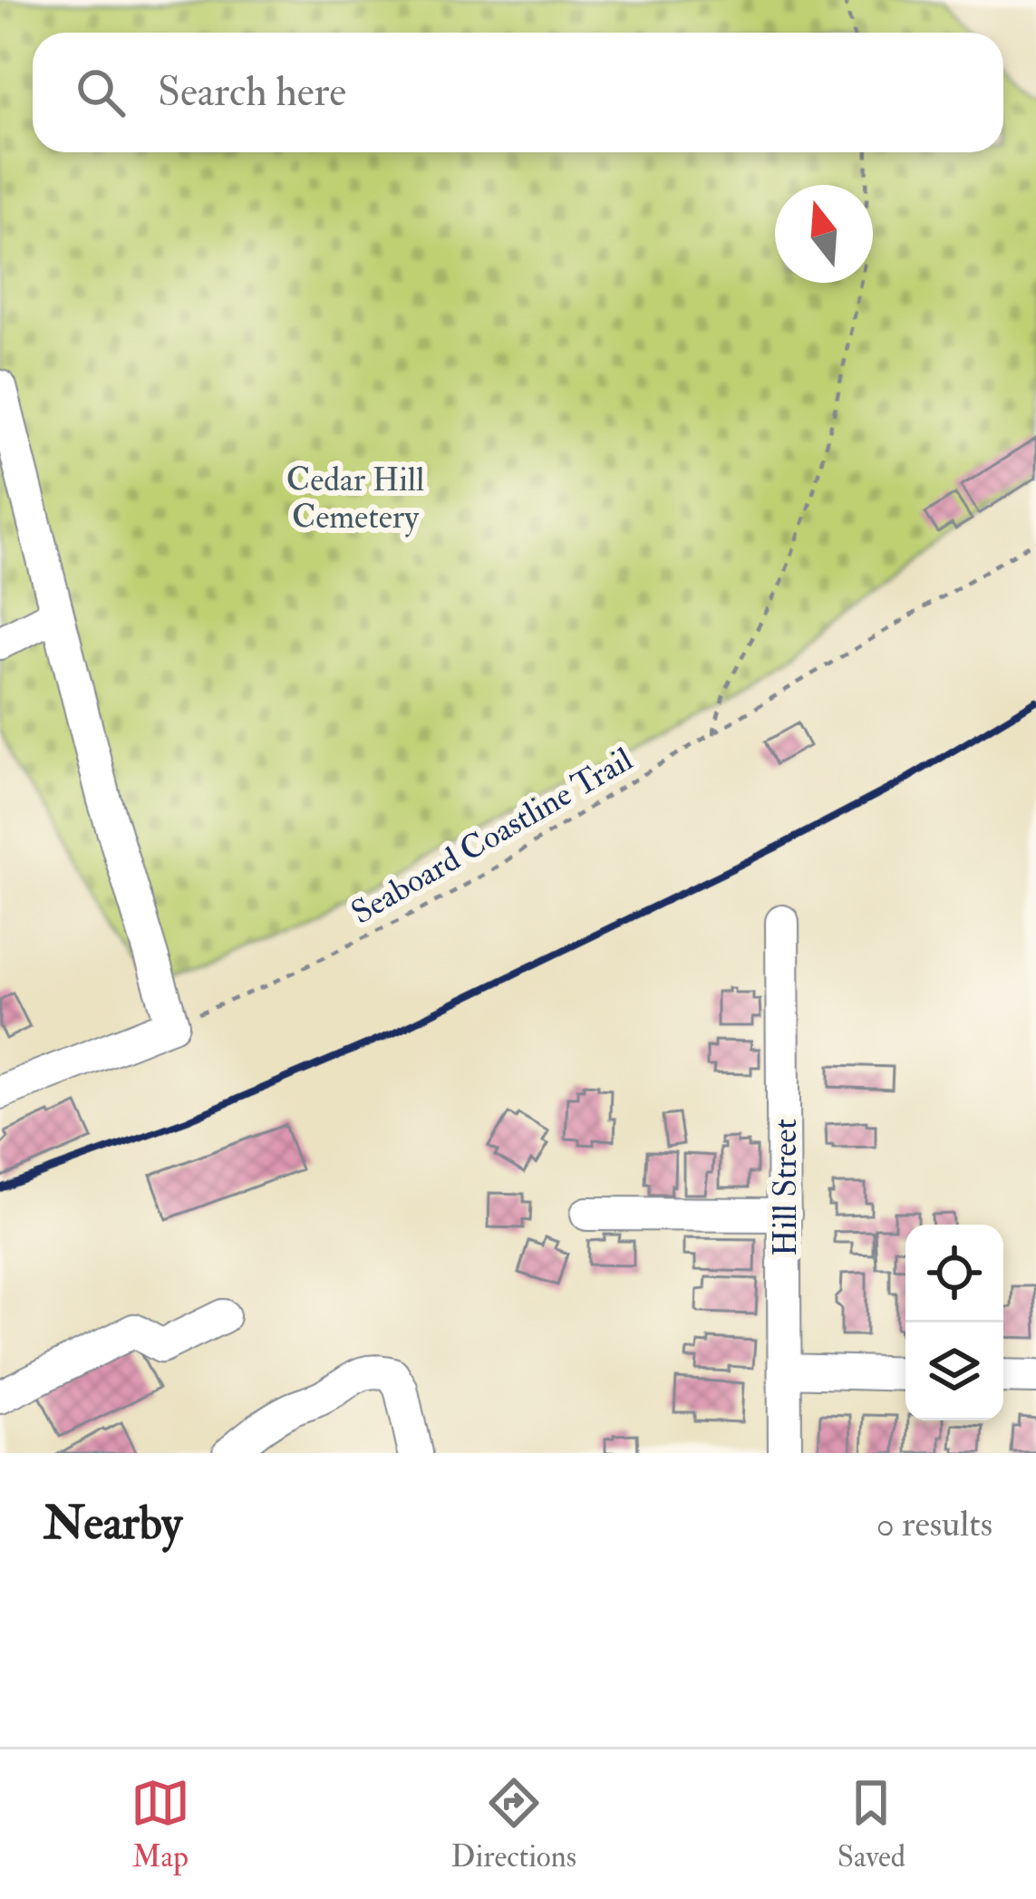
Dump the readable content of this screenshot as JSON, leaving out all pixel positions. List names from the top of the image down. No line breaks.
{"streets":{"street":["Hill Street"],"path":["Seaboard Coastline Trail"]},"parks":["Cedar Hill Cemetery"],"north":"top","page":{"search":"Search here","heading":["Nearby","0 results"],"nav":["Map","Directions","Saved"]}}
